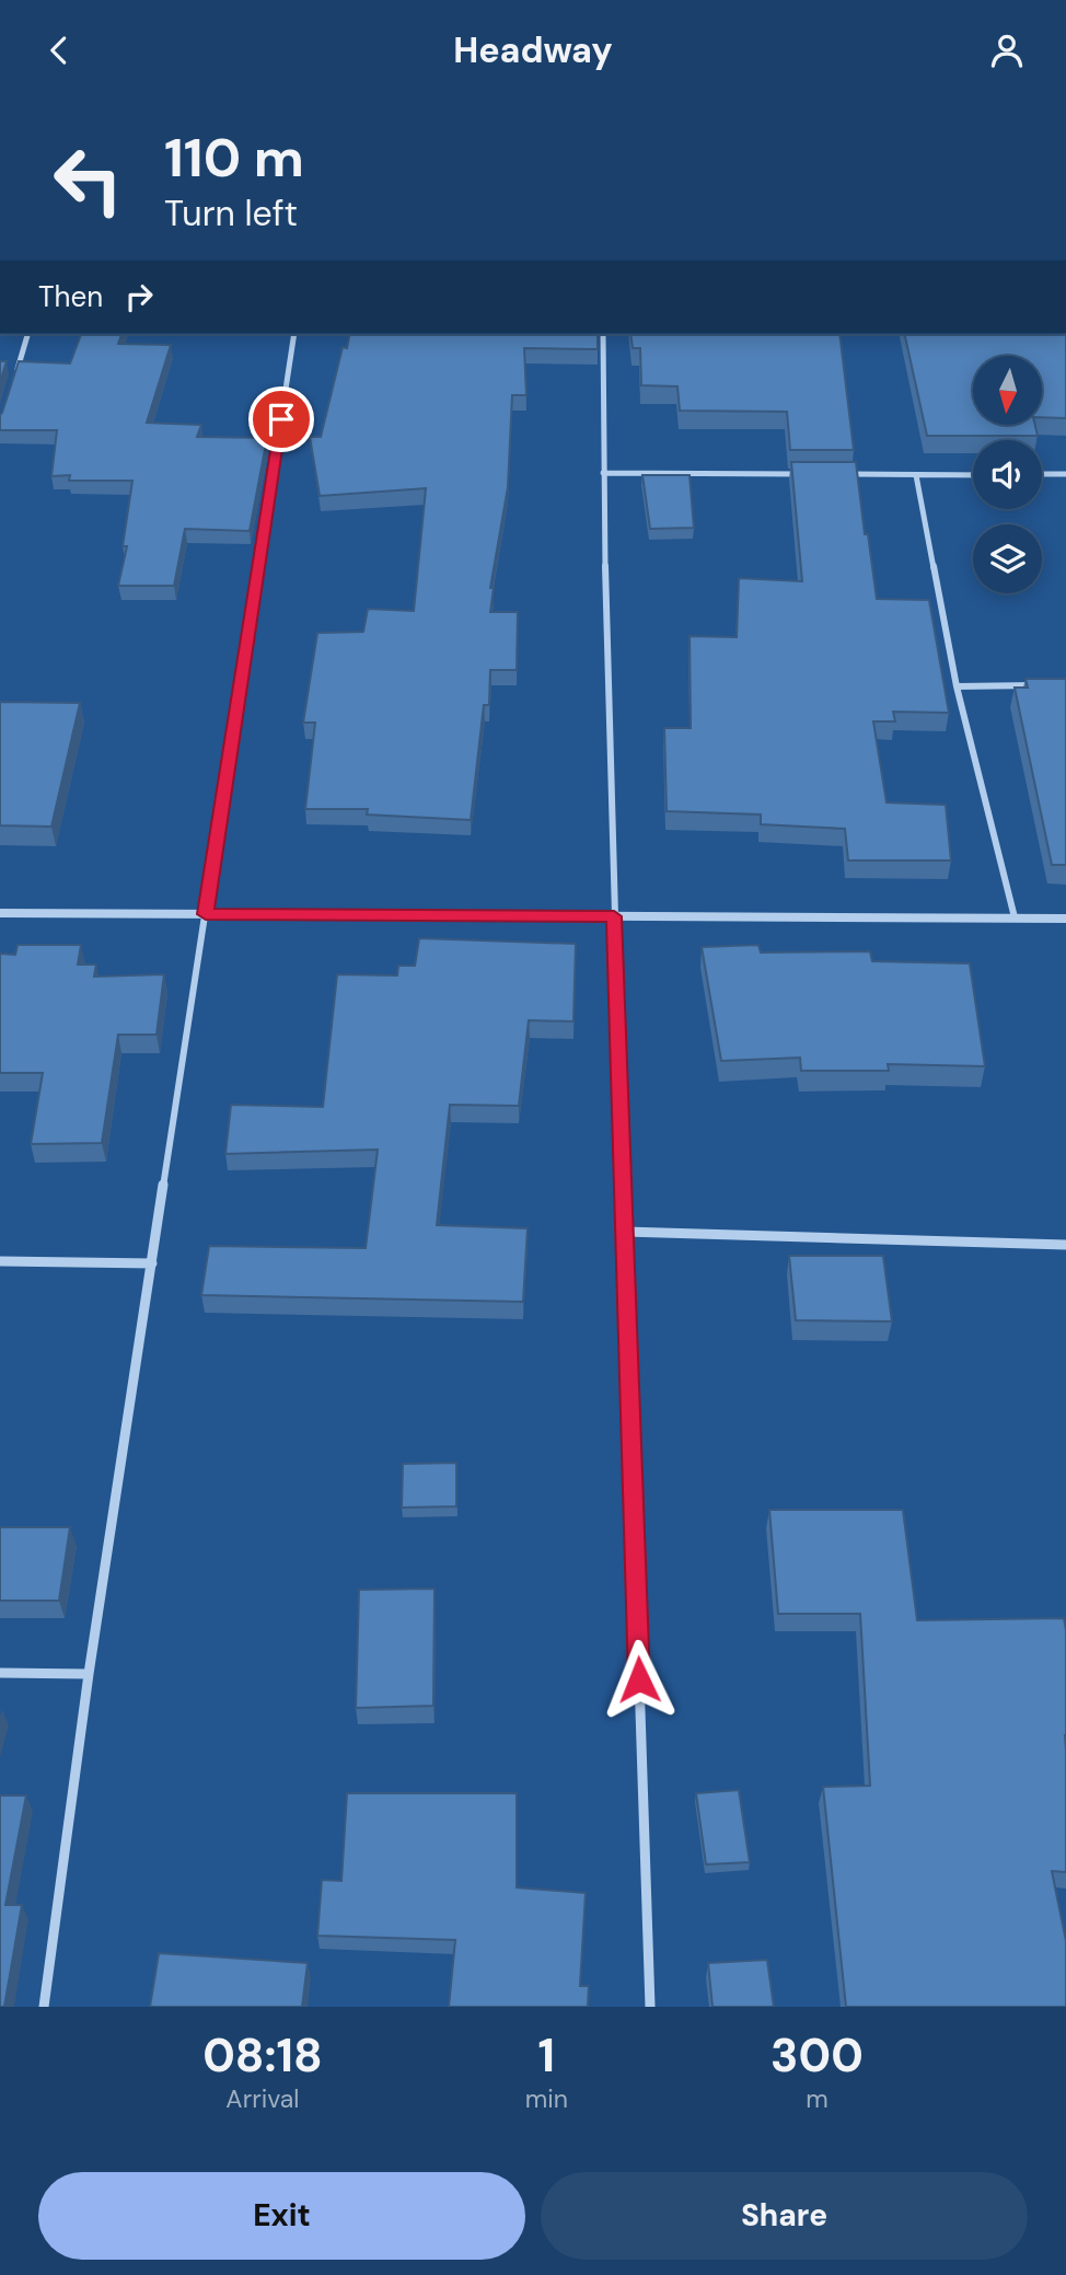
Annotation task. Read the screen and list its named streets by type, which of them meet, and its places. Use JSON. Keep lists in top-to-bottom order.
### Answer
{
  "north": "bottom",
  "page": {
    "header": "Headway",
    "turn": ["110 m", "Turn left"],
    "then": "Then",
    "eta": [
      "08:18",
      "Arrival",
      "1",
      "min",
      "300",
      "m"
    ],
    "buttons": ["Exit", "Share"]
  }
}
